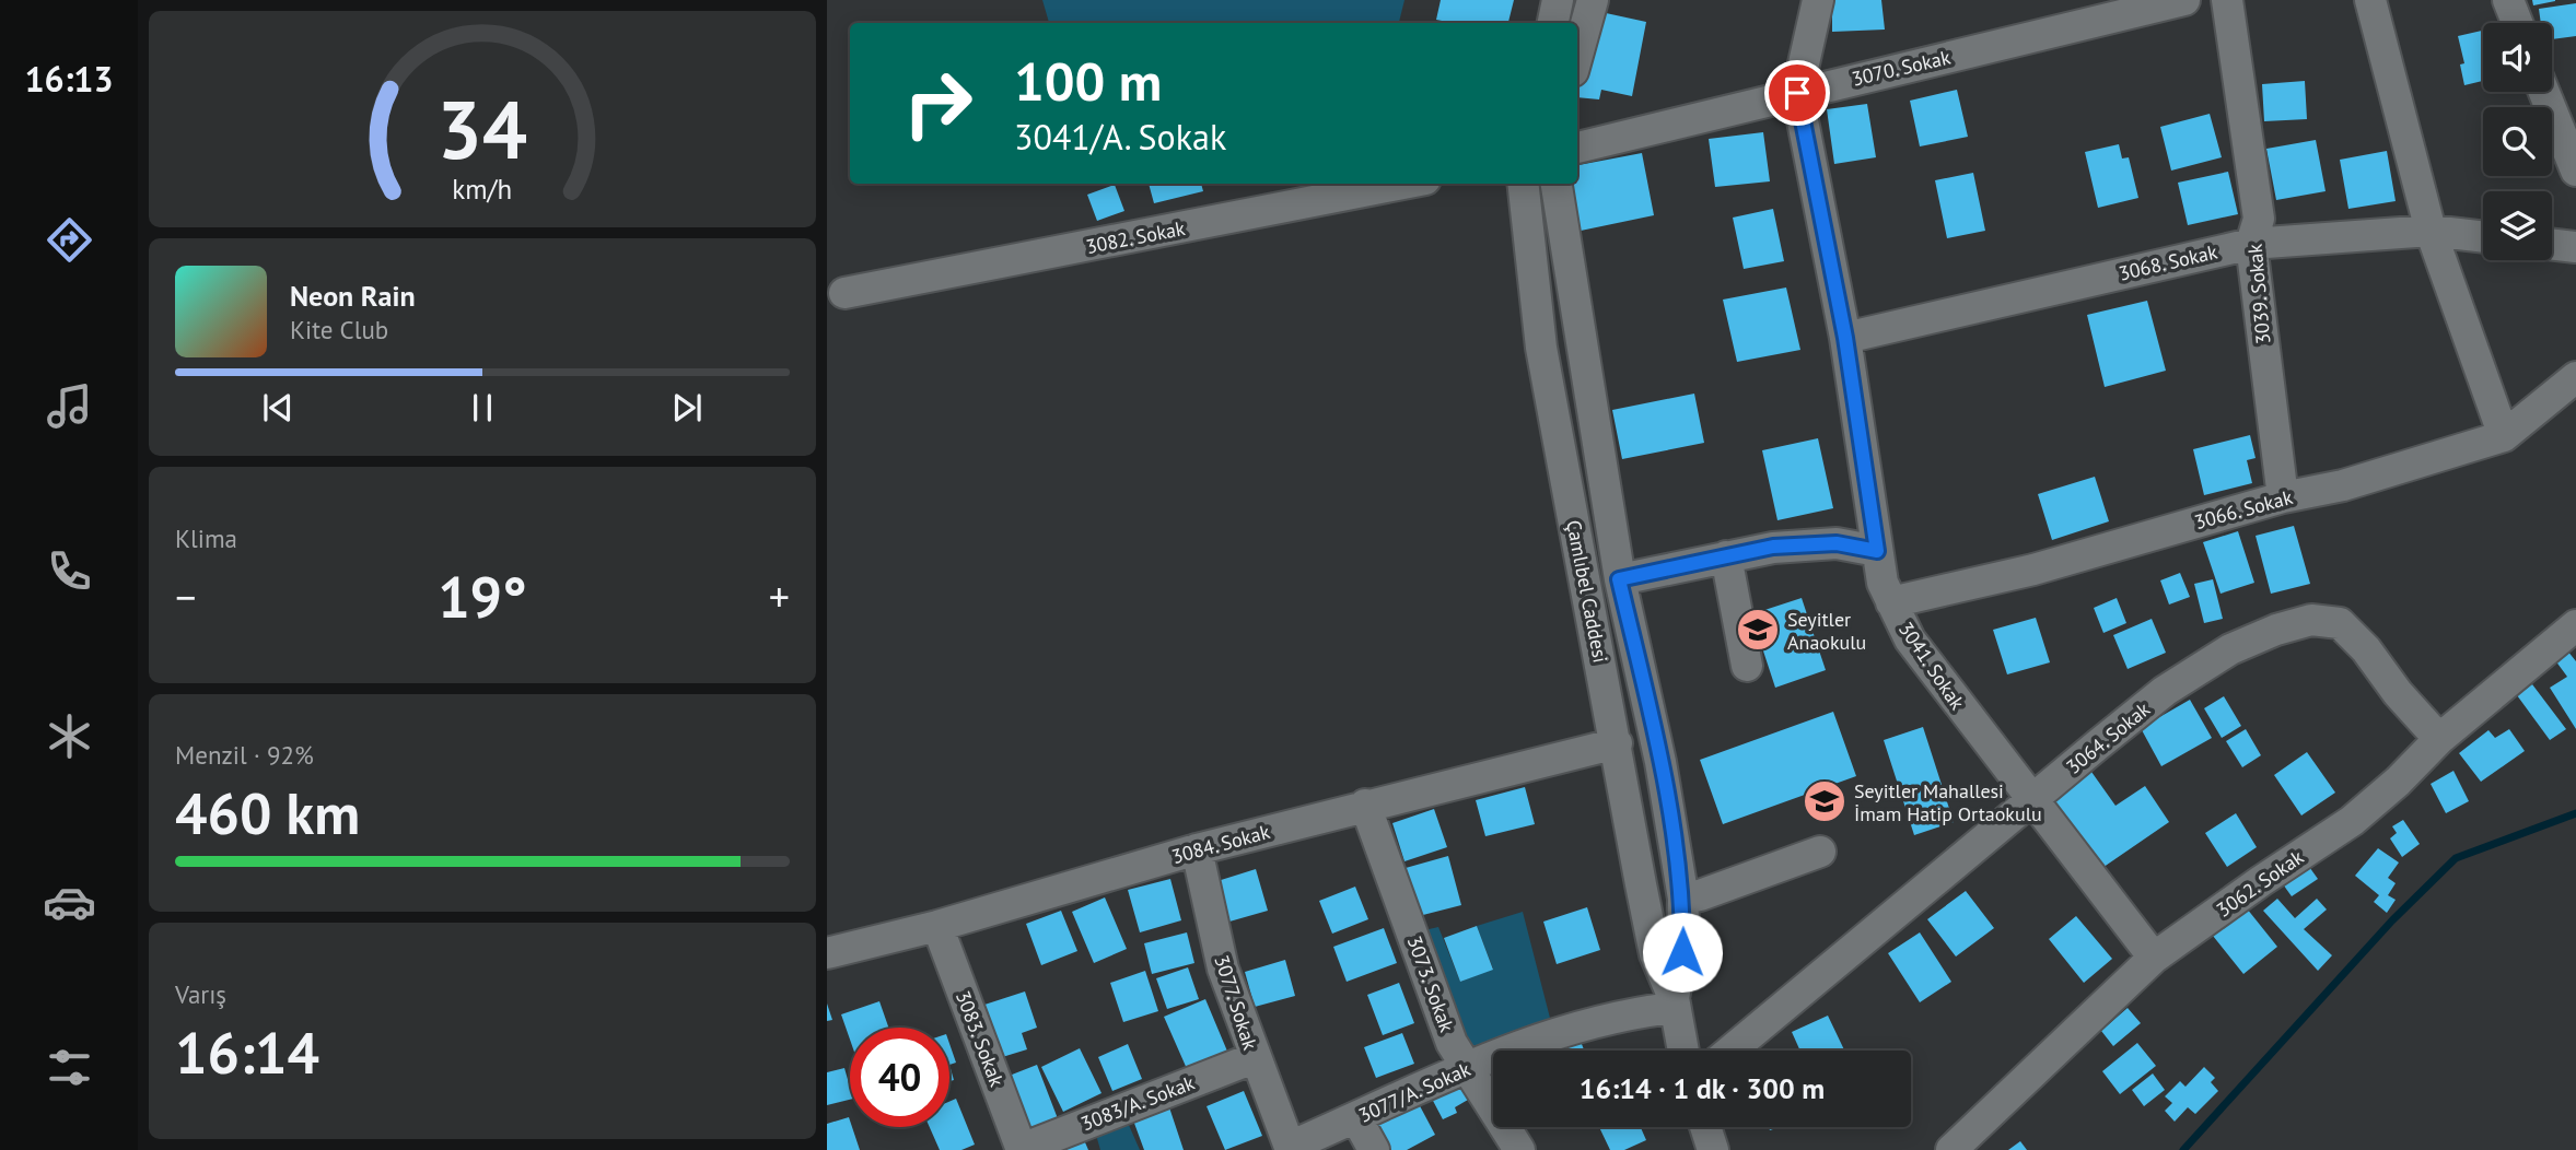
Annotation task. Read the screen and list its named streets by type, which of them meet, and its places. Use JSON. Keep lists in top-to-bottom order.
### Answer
{
  "streets": {
    "street": [
      "3070. Sokak",
      "3082. Sokak",
      "3068. Sokak",
      "3039. Sokak",
      "3066. Sokak",
      "Çamlıbel Caddesi",
      "3041. Sokak",
      "3064. Sokak",
      "3084. Sokak",
      "3062. Sokak",
      "3073. Sokak",
      "3077. Sokak",
      "3083. Sokak",
      "3077/A. Sokak",
      "3083/A. Sokak"
    ]
  },
  "crossings": [
    ["3070. Sokak", "3041. Sokak"],
    ["3068. Sokak", "3039. Sokak"],
    ["3068. Sokak", "3041. Sokak"],
    ["3039. Sokak", "3066. Sokak"],
    ["3066. Sokak", "3041. Sokak"],
    ["Çamlıbel Caddesi", "3084. Sokak"],
    ["Çamlıbel Caddesi", "3077/A. Sokak"],
    ["3041. Sokak", "3064. Sokak"],
    ["3041. Sokak", "3062. Sokak"],
    ["3064. Sokak", "3062. Sokak"],
    ["3084. Sokak", "3073. Sokak"],
    ["3084. Sokak", "3077. Sokak"],
    ["3084. Sokak", "3083. Sokak"],
    ["3073. Sokak", "3077/A. Sokak"],
    ["3077. Sokak", "3077/A. Sokak"],
    ["3077. Sokak", "3083/A. Sokak"],
    ["3083. Sokak", "3083/A. Sokak"]
  ],
  "places": {
    "school or university": ["Seyitler Anaokulu", "Seyitler Mahallesi İmam Hatip Ortaokulu"]
  },
  "page": {
    "tabs": "16:13",
    "turn": ["100 m", "3041/A. Sokak"],
    "song": ["Neon Rain", "Kite Club"],
    "tile": [
      "Klima",
      ["Menzil · 92%", "460 km"],
      ["Varış", "16:14"]
    ],
    "heat": ["−", "19°", "+"],
    "limit": "40",
    "trip": "16:14 · 1 dk · 300 m",
    "gauge": ["34", "km/h"]
  }
}
